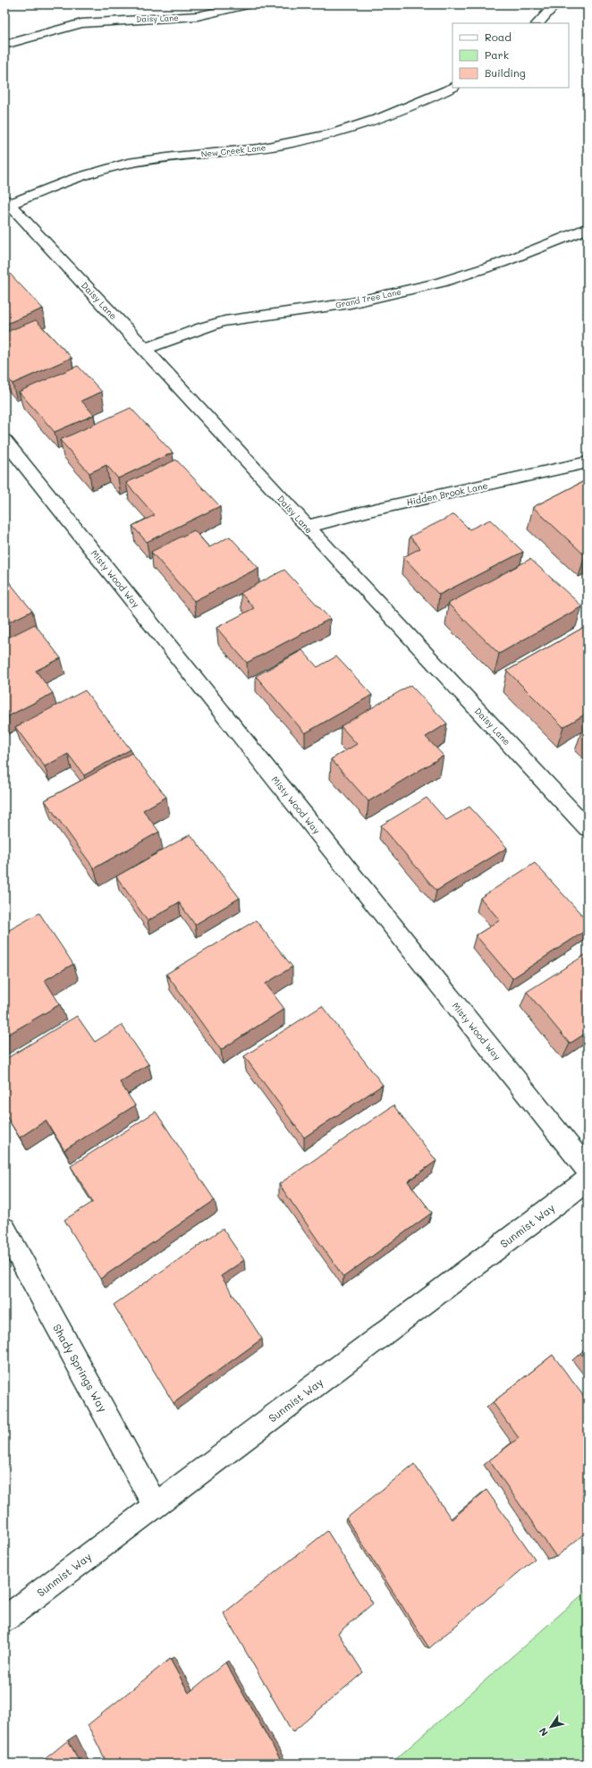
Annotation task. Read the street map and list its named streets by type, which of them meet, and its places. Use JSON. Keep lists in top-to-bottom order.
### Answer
{
  "streets": {
    "street": [
      "Daisy Lane",
      "New Creek Lane",
      "Grand Tree Lane",
      "Hidden Brook Lane",
      "Misty Wood Way",
      "Sunmist Way",
      "Shady Springs Way"
    ]
  },
  "crossings": [
    ["Daisy Lane", "New Creek Lane"],
    ["Daisy Lane", "Grand Tree Lane"],
    ["Daisy Lane", "Hidden Brook Lane"],
    ["Sunmist Way", "Shady Springs Way"]
  ],
  "legend": ["Road", "Park", "Building"],
  "north": "bottom left"
}
